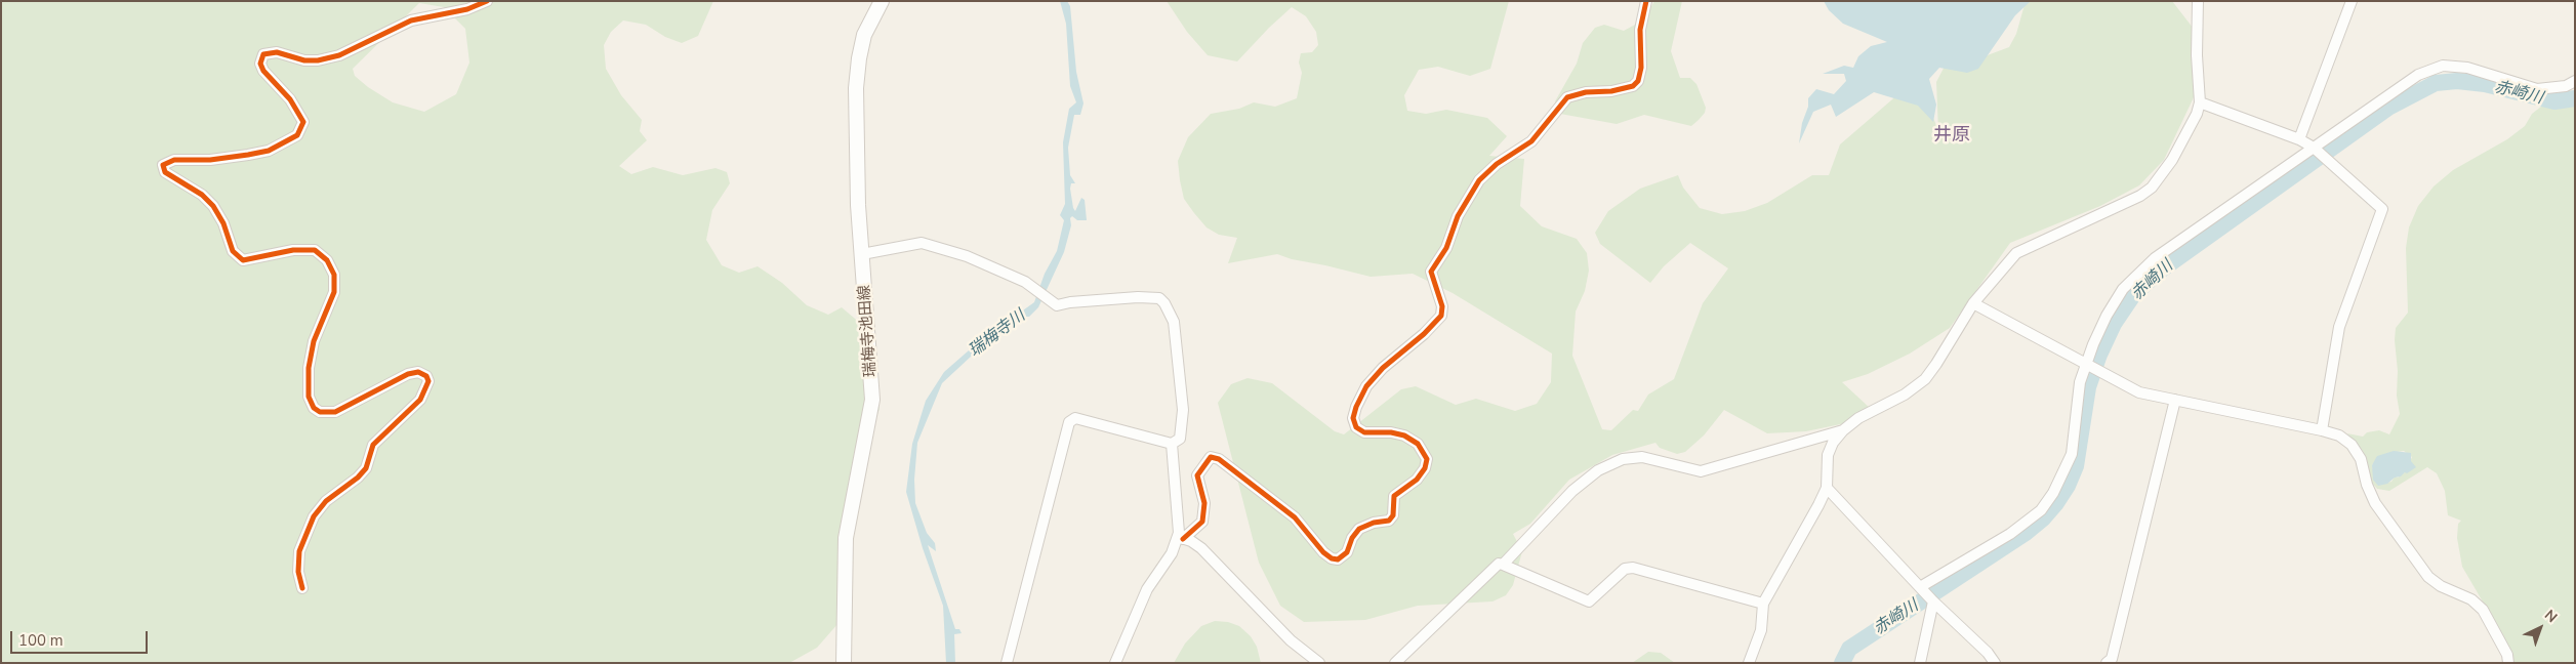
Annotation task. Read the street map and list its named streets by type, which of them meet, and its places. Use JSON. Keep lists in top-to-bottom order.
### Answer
{
  "streets": {
    "main road": ["瑞梅寺池田線"]
  },
  "districts": ["井原"],
  "water": ["赤崎川", "瑞梅寺川"],
  "scale_bar": "100 m",
  "north": "top right"
}
